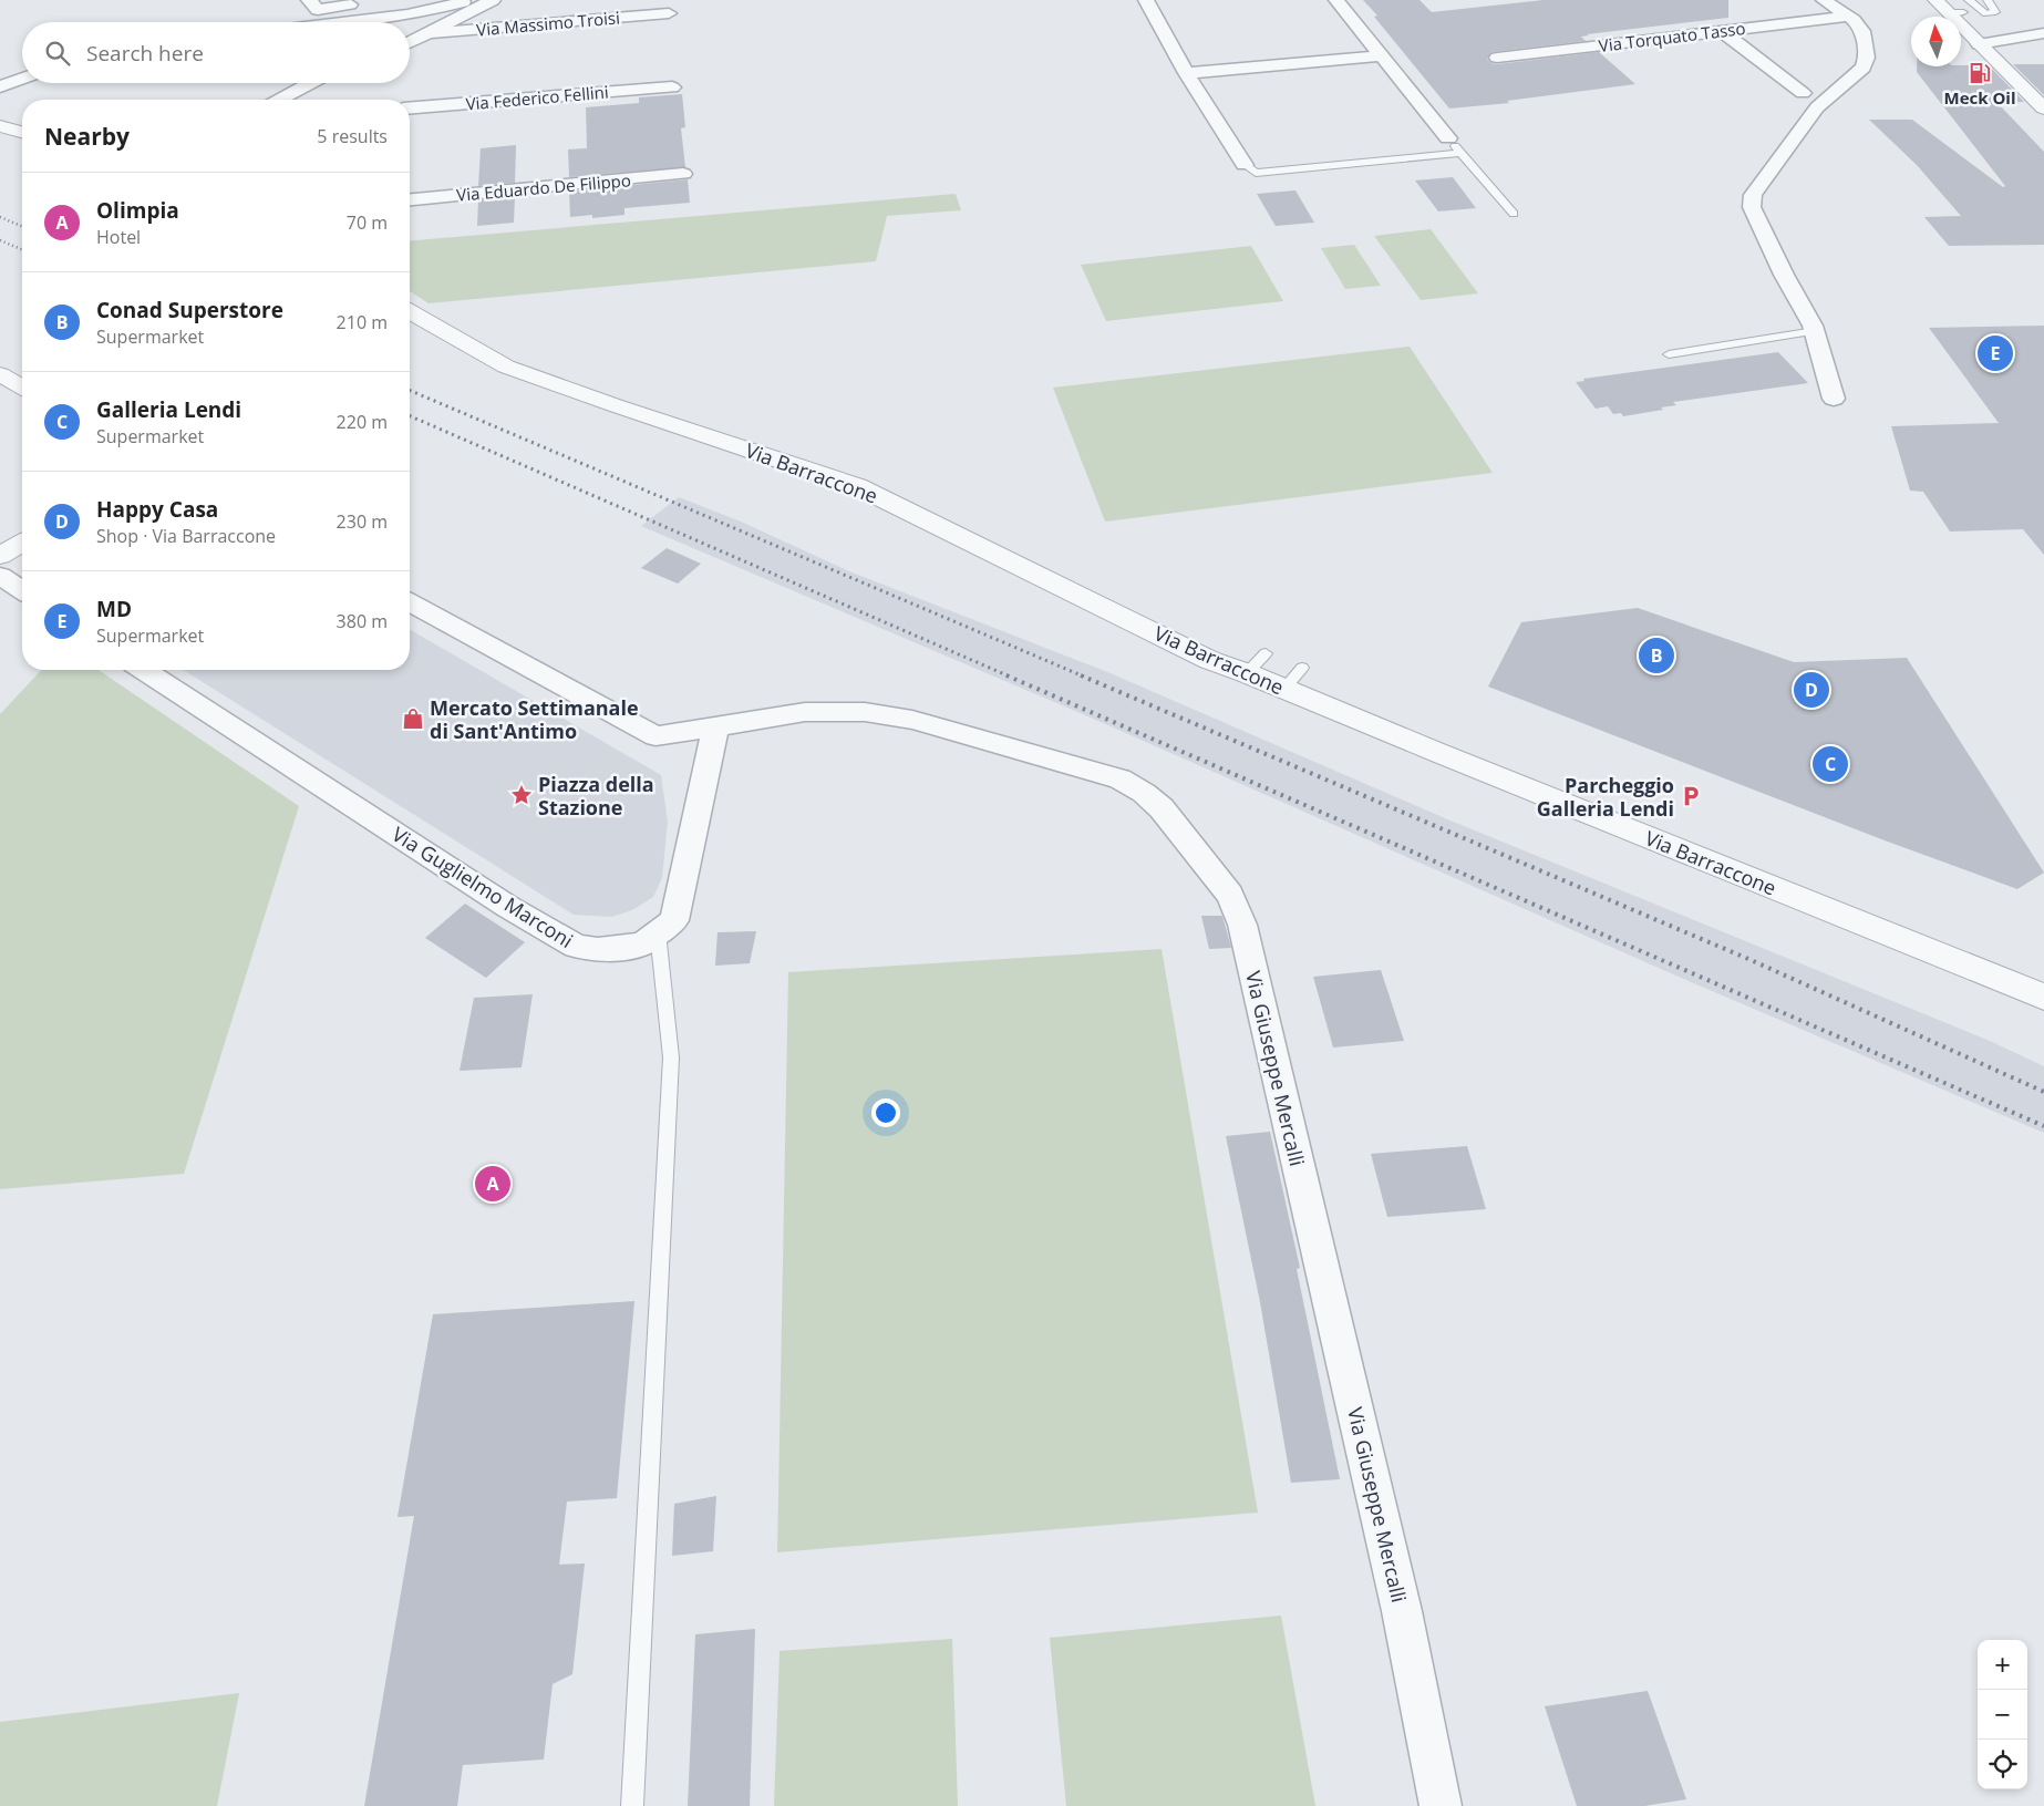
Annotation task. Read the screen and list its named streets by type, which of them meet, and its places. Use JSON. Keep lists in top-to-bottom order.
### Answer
{
  "streets": {
    "street": [
      "Via Massimo Troisi",
      "Via Torquato Tasso",
      "Via Federico Fellini",
      "Via Eduardo De Filippo",
      "Via Barraccone",
      "Via Guglielmo Marconi",
      "Via Giuseppe Mercalli"
    ]
  },
  "crossings": [
    ["Via Guglielmo Marconi", "Via Giuseppe Mercalli"]
  ],
  "places": {
    "fuel station": ["Meck Oil"],
    "shop": ["Mercato Settimanale di Sant'Antimo"],
    "place": ["Piazza della Stazione"],
    "parking": ["Parcheggio Galleria Lendi"]
  },
  "north": "top",
  "page": {
    "search": "Search here",
    "heading": ["Nearby", "5 results"],
    "list": [
      {
        "mark": "A",
        "name": "Olimpia",
        "note": "Hotel",
        "value": "70 m"
      },
      {
        "mark": "B",
        "name": "Conad Superstore",
        "note": "Supermarket",
        "value": "210 m"
      },
      {
        "mark": "C",
        "name": "Galleria Lendi",
        "note": "Supermarket",
        "value": "220 m"
      },
      {
        "mark": "D",
        "name": "Happy Casa",
        "note": "Shop · Via Barraccone",
        "value": "230 m"
      },
      {
        "mark": "E",
        "name": "MD",
        "note": "Supermarket",
        "value": "380 m"
      }
    ],
    "pins": [
      "E",
      "B",
      "D",
      "C",
      "A"
    ],
    "map_buttons": ["+", "−"]
  }
}
